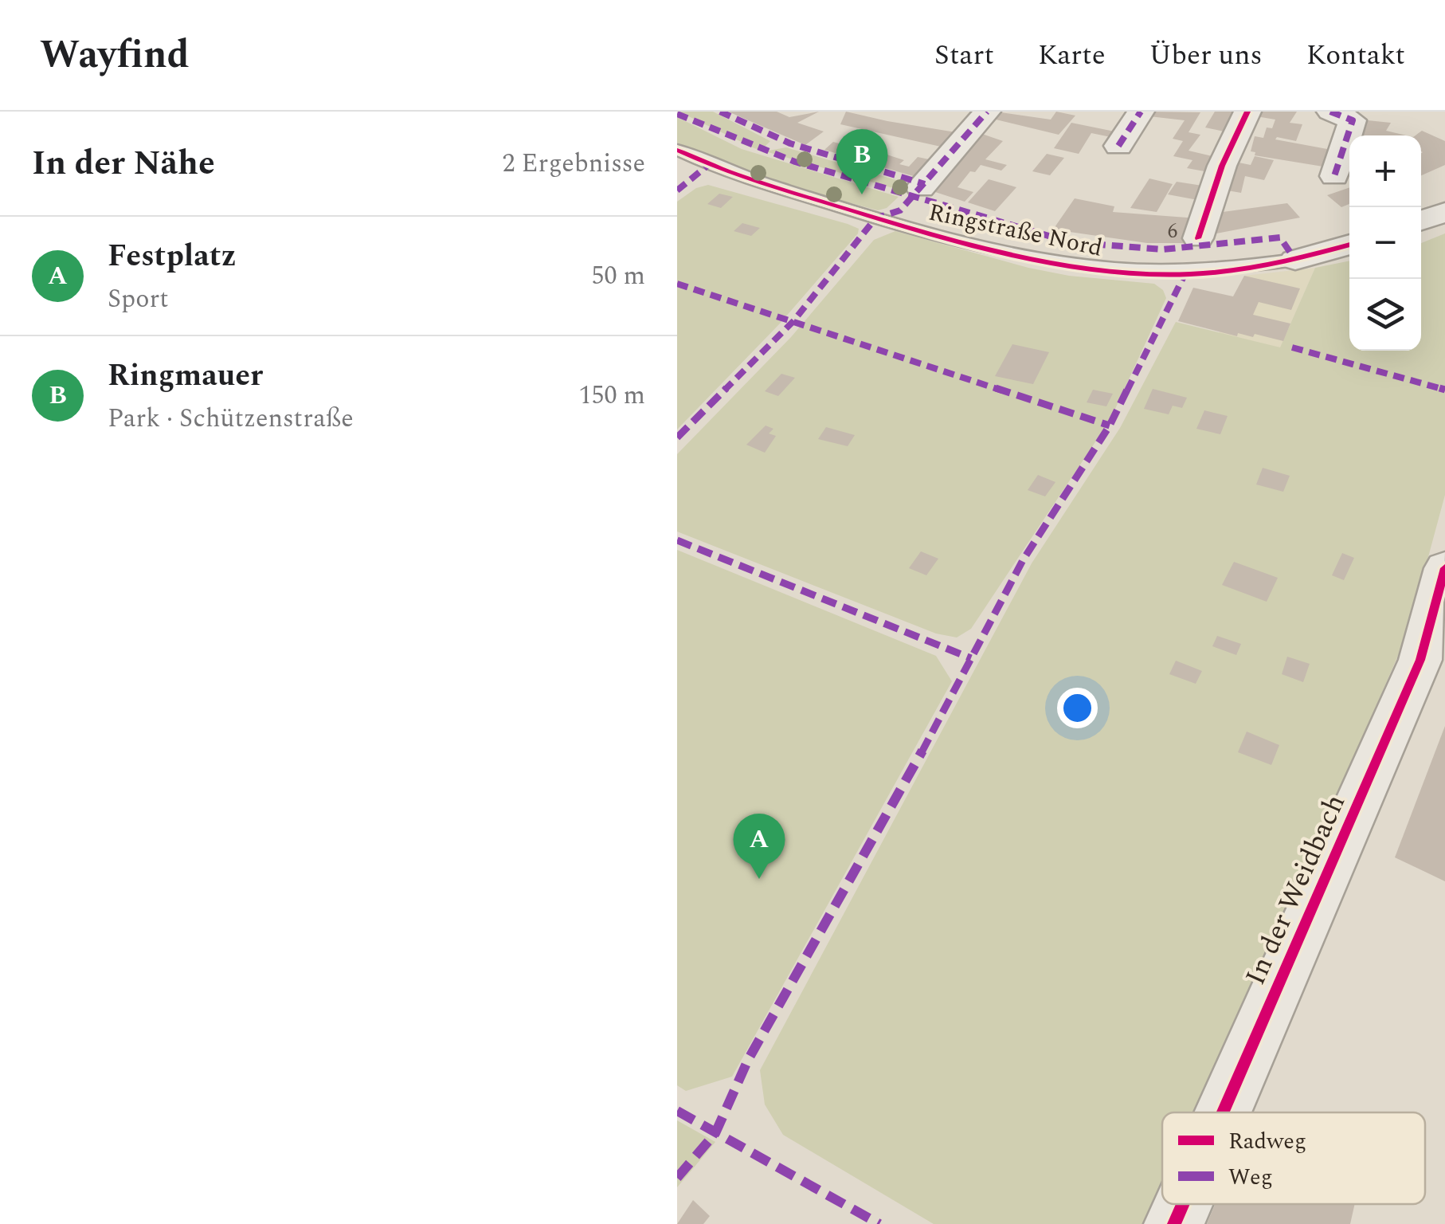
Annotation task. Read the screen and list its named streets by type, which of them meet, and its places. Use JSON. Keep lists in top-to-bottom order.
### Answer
{
  "streets": {
    "street": ["Ringstraße Nord", "In der Weidbach"]
  },
  "house_numbers": ["6"],
  "legend": ["Radweg", "Weg"],
  "page": {
    "header": "Wayfind",
    "nav": [
      "Start",
      "Karte",
      "Über uns",
      "Kontakt"
    ],
    "heading": ["In der Nähe", "2 Ergebnisse"],
    "pins": ["B", "A"],
    "map_buttons": ["+", "−"],
    "list": [
      {
        "mark": "A",
        "name": "Festplatz",
        "note": "Sport",
        "value": "50 m"
      },
      {
        "mark": "B",
        "name": "Ringmauer",
        "note": "Park · Schützenstraße",
        "value": "150 m"
      }
    ]
  }
}
